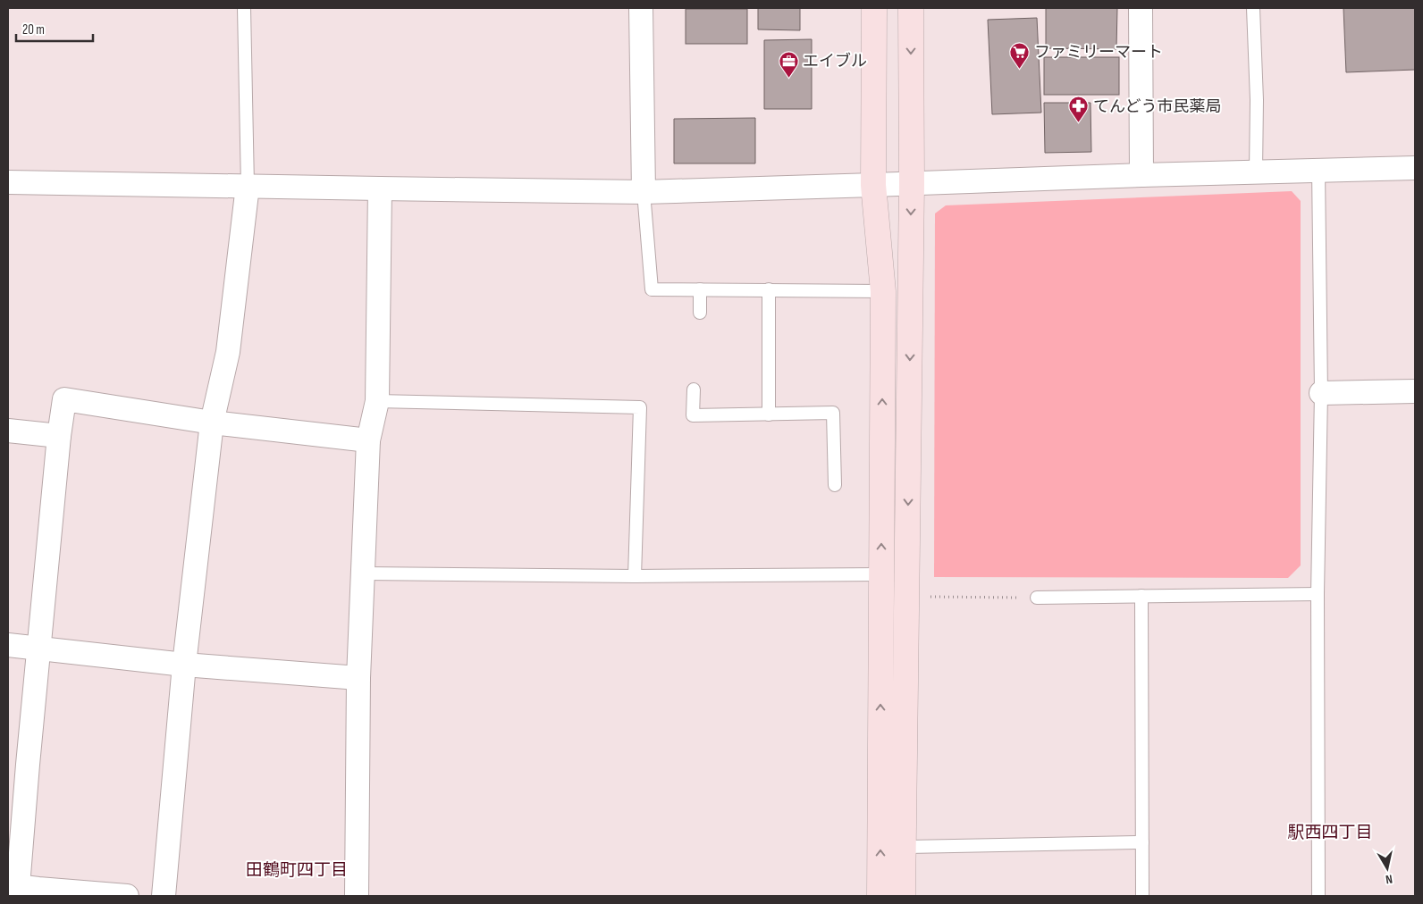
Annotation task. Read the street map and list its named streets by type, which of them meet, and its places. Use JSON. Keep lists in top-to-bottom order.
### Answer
{
  "districts": ["駅西四丁目", "田鶴町四丁目"],
  "places": {
    "supermarket": ["ファミリーマート"],
    "office": ["エイブル"],
    "pharmacy": ["てんどう市民薬局"]
  },
  "scale_bar": "20 m",
  "north": "bottom"
}
